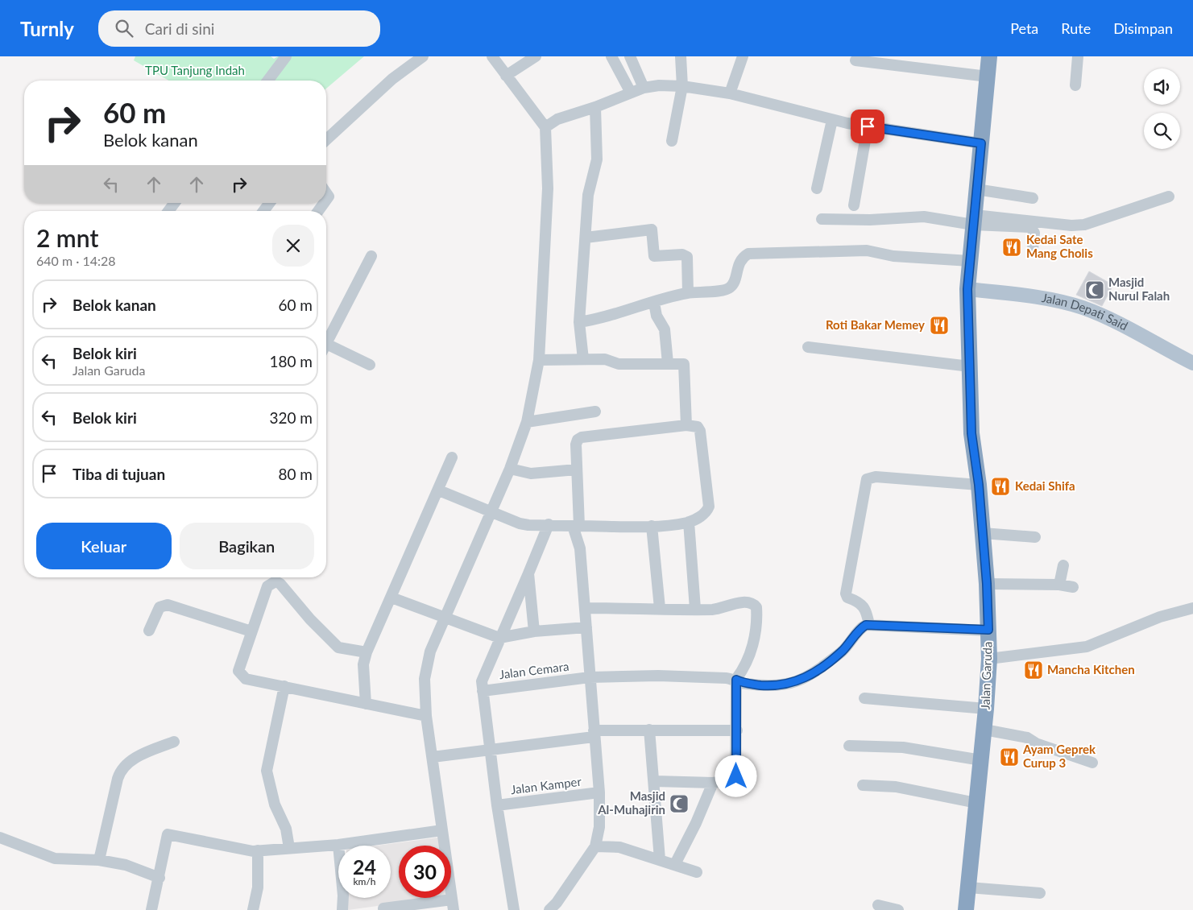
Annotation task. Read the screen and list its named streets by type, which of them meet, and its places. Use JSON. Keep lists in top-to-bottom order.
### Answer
{
  "streets": {
    "highway": ["Jalan Garuda"],
    "main road": ["Jalan Depati Said"],
    "street": ["Jalan Cemara", "Jalan Kamper"]
  },
  "crossings": [
    ["Jalan Depati Said", "Jalan Garuda"]
  ],
  "parks": ["TPU Tanjung Indah"],
  "places": {
    "restaurant": [
      "Kedai Sate Mang Cholis",
      "Roti Bakar Memey",
      "Kedai Shifa",
      "Mancha Kitchen",
      "Ayam Geprek Curup 3"
    ],
    "mosque": ["Masjid Nurul Falah", "Masjid Al-Muhajirin"]
  },
  "page": {
    "header": "Turnly",
    "search": "Cari di sini",
    "nav": ["Peta", "Rute", "Disimpan"],
    "turn": ["60 m", "Belok kanan"],
    "heading": ["2 mnt", "640 m · 14:28"],
    "list": [
      {
        "name": "Belok kanan",
        "value": "60 m"
      },
      {
        "name": "Belok kiri",
        "note": "Jalan Garuda",
        "value": "180 m"
      },
      {
        "name": "Belok kiri",
        "value": "320 m"
      },
      {
        "name": "Tiba di tujuan",
        "value": "80 m"
      }
    ],
    "buttons": ["Keluar", "Bagikan"],
    "speed": "24 km/h",
    "limit": "30"
  }
}
